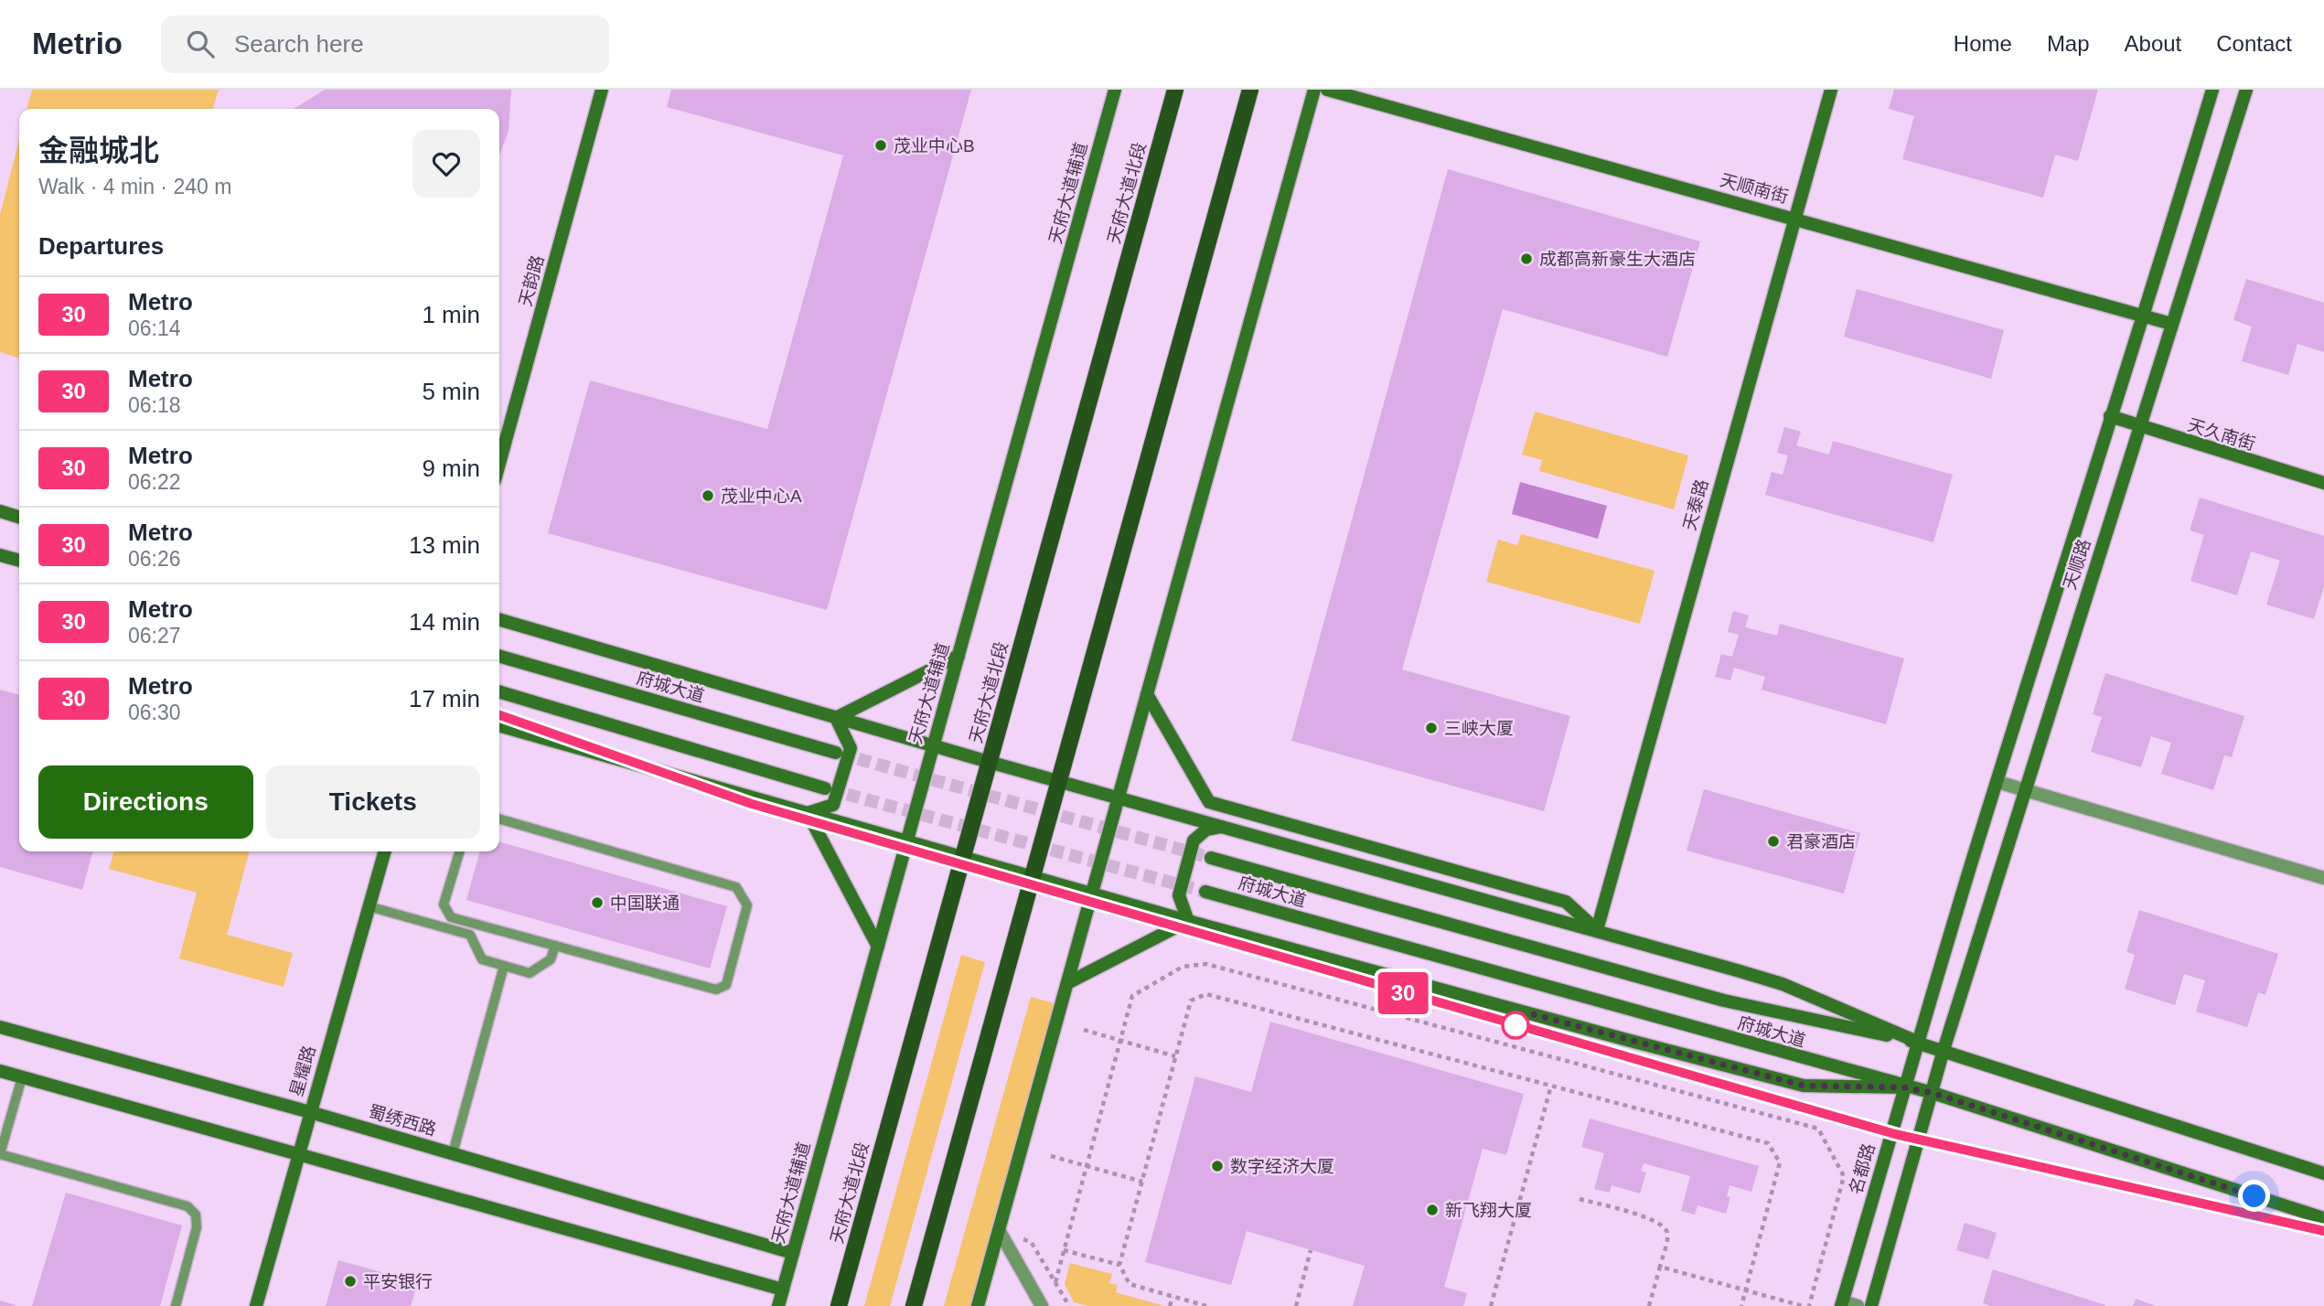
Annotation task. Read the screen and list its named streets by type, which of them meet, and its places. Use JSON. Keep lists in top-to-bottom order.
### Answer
{
  "streets": {
    "main road": ["天府大道北段"],
    "street": [
      "天顺南街",
      "天府大道辅道",
      "天韵路",
      "天久南街",
      "天泰路",
      "天顺路",
      "府城大道",
      "星耀路",
      "蜀绣西路",
      "名都路"
    ]
  },
  "crossings": [
    ["天顺南街", "天泰路"],
    ["天顺南街", "天顺路"],
    ["天府大道辅道", "蜀绣西路"],
    ["天久南街", "天顺路"],
    ["天顺路", "府城大道"],
    ["天顺路", "名都路"],
    ["府城大道", "名都路"],
    ["星耀路", "蜀绣西路"]
  ],
  "places": [
    "茂业中心B",
    "成都高新豪生大酒店",
    "茂业中心A",
    "三峡大厦",
    "君豪酒店",
    "中国联通",
    "数字经济大厦",
    "新飞翔大厦",
    "平安银行"
  ],
  "lines": ["metro line 30"],
  "page": {
    "header": "Metrio",
    "search": "Search here",
    "nav": [
      "Home",
      "Map",
      "About",
      "Contact"
    ],
    "on_map": "30",
    "heading": [
      ["金融城北", "Walk · 4 min · 240 m"],
      "Departures"
    ],
    "list": [
      {
        "mark": "30",
        "name": "Metro",
        "note": "06:14",
        "value": "1 min"
      },
      {
        "mark": "30",
        "name": "Metro",
        "note": "06:18",
        "value": "5 min"
      },
      {
        "mark": "30",
        "name": "Metro",
        "note": "06:22",
        "value": "9 min"
      },
      {
        "mark": "30",
        "name": "Metro",
        "note": "06:26",
        "value": "13 min"
      },
      {
        "mark": "30",
        "name": "Metro",
        "note": "06:27",
        "value": "14 min"
      },
      {
        "mark": "30",
        "name": "Metro",
        "note": "06:30",
        "value": "17 min"
      }
    ],
    "buttons": ["Directions", "Tickets"]
  }
}
